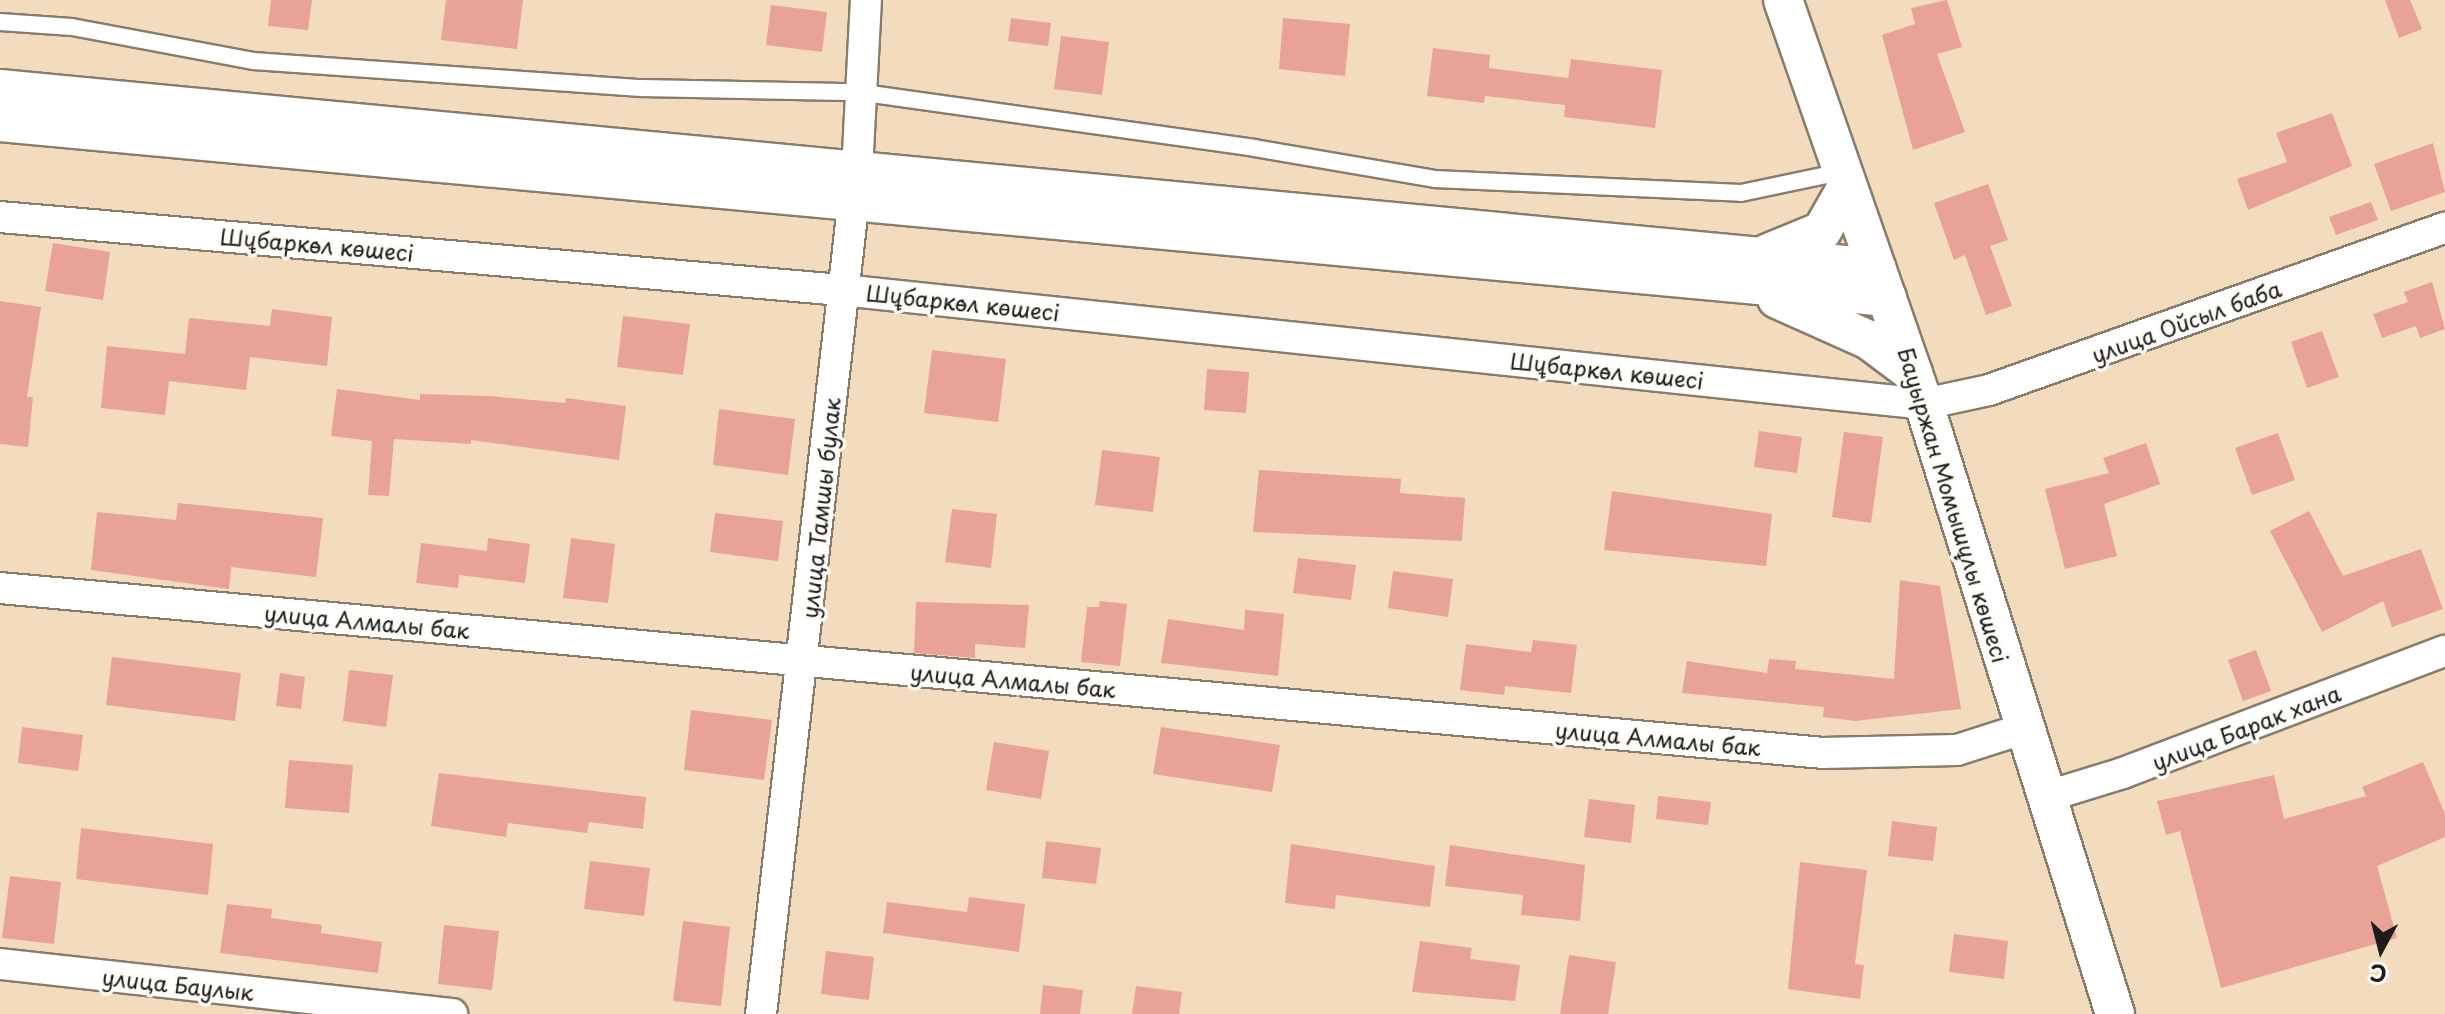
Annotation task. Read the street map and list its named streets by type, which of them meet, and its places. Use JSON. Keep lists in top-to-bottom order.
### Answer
{
  "streets": {
    "street": [
      "Шұбаркөл көшесі",
      "улица Ойсыл баба",
      "Бауыржан Момышұлы көшесі",
      "улица Тамшы булак",
      "улица Алмалы бак",
      "улица Барак хана",
      "улица Баулык"
    ]
  },
  "crossings": [
    ["Шұбаркөл көшесі", "улица Ойсыл баба"],
    ["Шұбаркөл көшесі", "Бауыржан Момышұлы көшесі"],
    ["Шұбаркөл көшесі", "улица Тамшы булак"],
    ["улица Ойсыл баба", "Бауыржан Момышұлы көшесі"],
    ["Бауыржан Момышұлы көшесі", "улица Алмалы бак"],
    ["Бауыржан Момышұлы көшесі", "улица Барак хана"],
    ["улица Тамшы булак", "улица Алмалы бак"]
  ],
  "north": "bottom"
}
